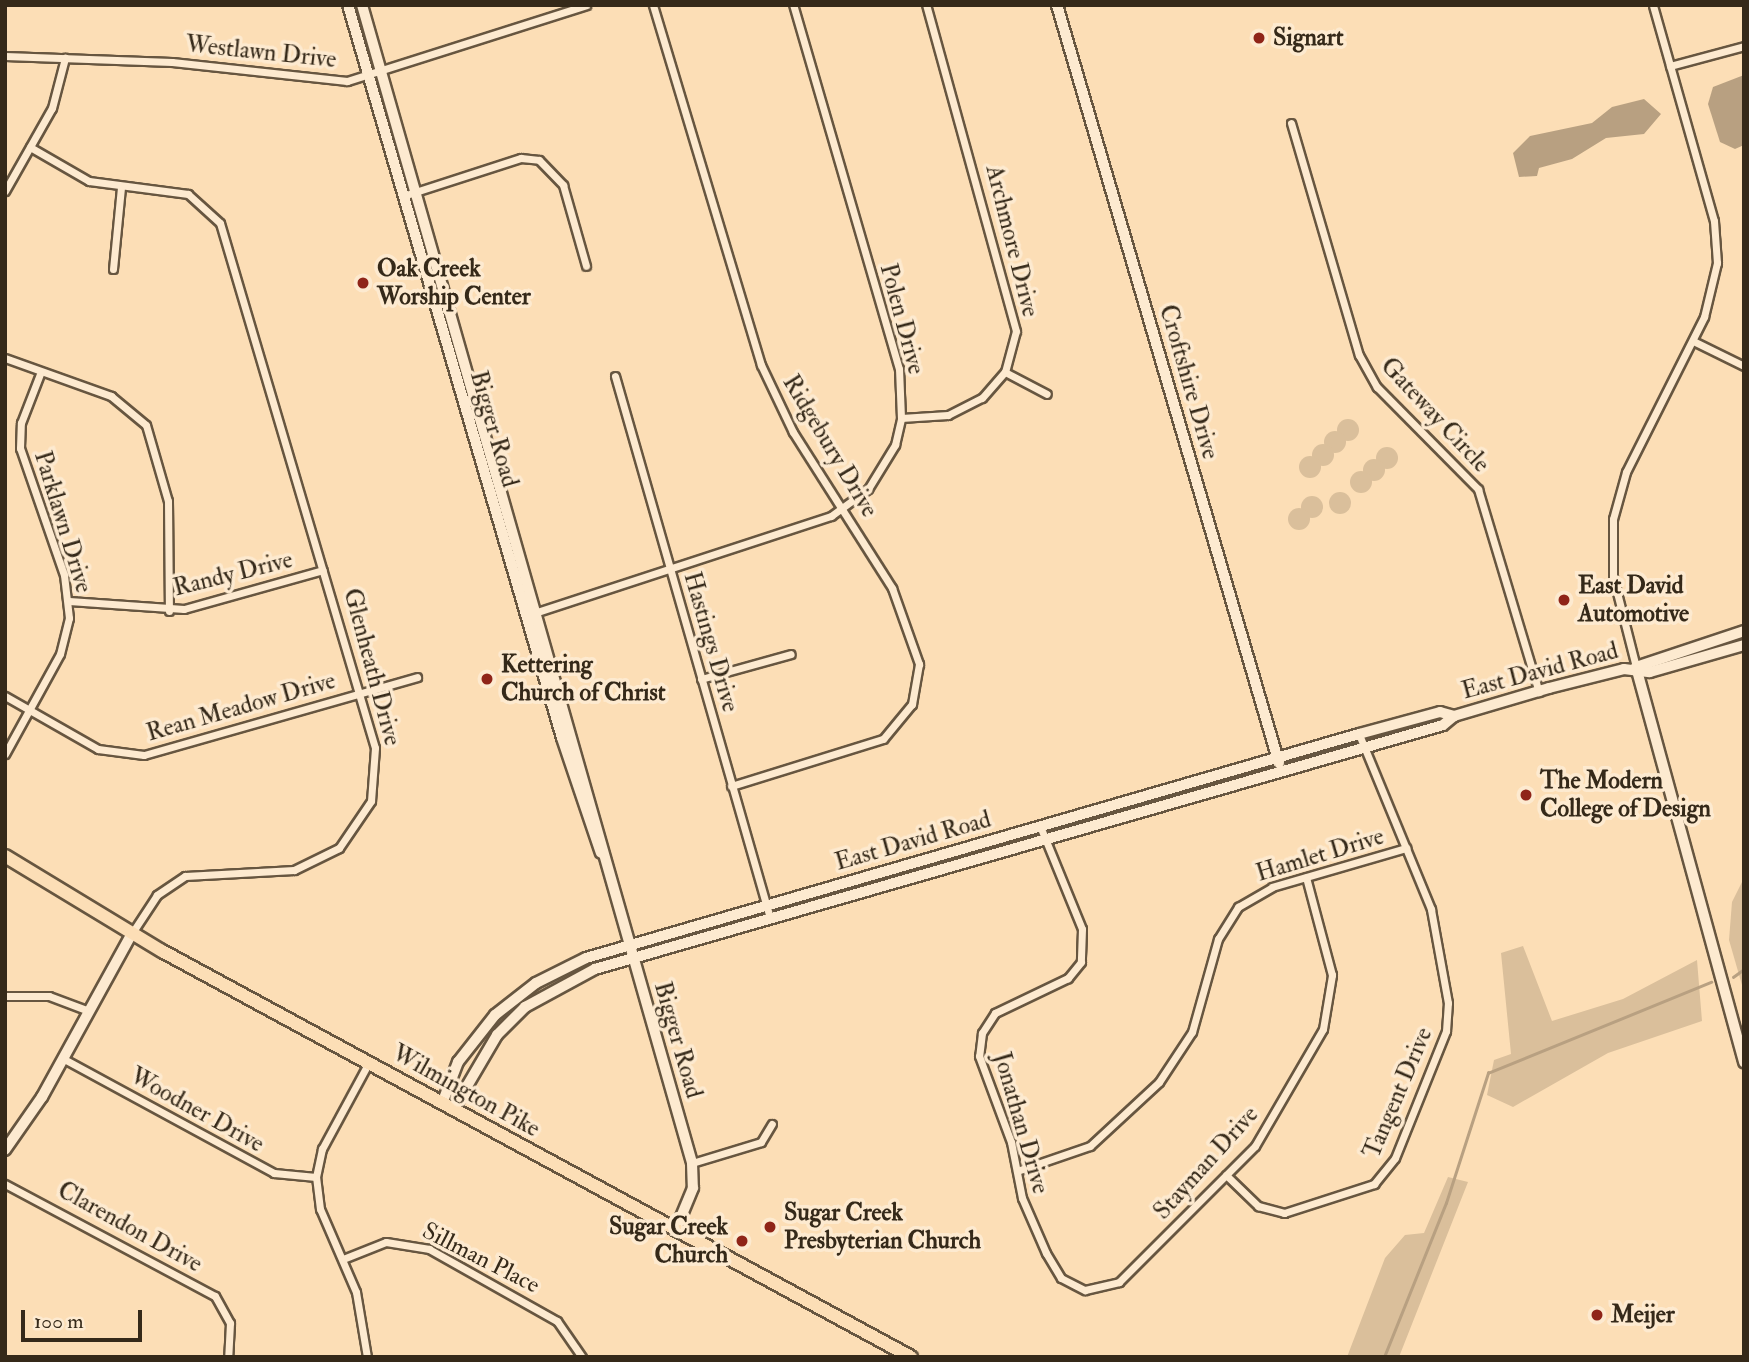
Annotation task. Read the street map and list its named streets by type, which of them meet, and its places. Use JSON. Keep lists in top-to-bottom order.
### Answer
{
  "streets": {
    "main road": ["Wilmington Pike"],
    "street": [
      "Westlawn Drive",
      "Archmore Drive",
      "Polen Drive",
      "Croftshire Drive",
      "Gateway Circle",
      "Bigger Road",
      "Ridgebury Drive",
      "Parklawn Drive",
      "Randy Drive",
      "Hastings Drive",
      "Glenheath Drive",
      "East David Road",
      "Rean Meadow Drive",
      "Hamlet Drive",
      "Tangent Drive",
      "Woodner Drive",
      "Jonathan Drive",
      "Stayman Drive",
      "Clarendon Drive",
      "Sillman Place"
    ]
  },
  "crossings": [
    ["Westlawn Drive", "Bigger Road"],
    ["Polen Drive", "Bigger Road"],
    ["Polen Drive", "Ridgebury Drive"],
    ["Polen Drive", "Hastings Drive"],
    ["Croftshire Drive", "East David Road"],
    ["Gateway Circle", "East David Road"],
    ["Bigger Road", "East David Road"],
    ["Bigger Road", "Wilmington Pike"],
    ["Ridgebury Drive", "Hastings Drive"],
    ["Parklawn Drive", "Randy Drive"],
    ["Parklawn Drive", "Rean Meadow Drive"],
    ["Randy Drive", "Glenheath Drive"],
    ["Hastings Drive", "East David Road"],
    ["Glenheath Drive", "Rean Meadow Drive"],
    ["Glenheath Drive", "Wilmington Pike"],
    ["Glenheath Drive", "Woodner Drive"],
    ["East David Road", "Wilmington Pike"],
    ["East David Road", "Tangent Drive"],
    ["East David Road", "Jonathan Drive"],
    ["Hamlet Drive", "Tangent Drive"],
    ["Hamlet Drive", "Jonathan Drive"],
    ["Hamlet Drive", "Stayman Drive"],
    ["Tangent Drive", "Stayman Drive"],
    ["Jonathan Drive", "Stayman Drive"]
  ],
  "places": [
    "Signart",
    "Oak Creek Worship Center",
    "East David Automotive",
    "Kettering Church of Christ",
    "The Modern College of Design",
    "Sugar Creek Presbyterian Church",
    "Sugar Creek Church",
    "Meijer"
  ],
  "scale_bar": "100 m"
}
